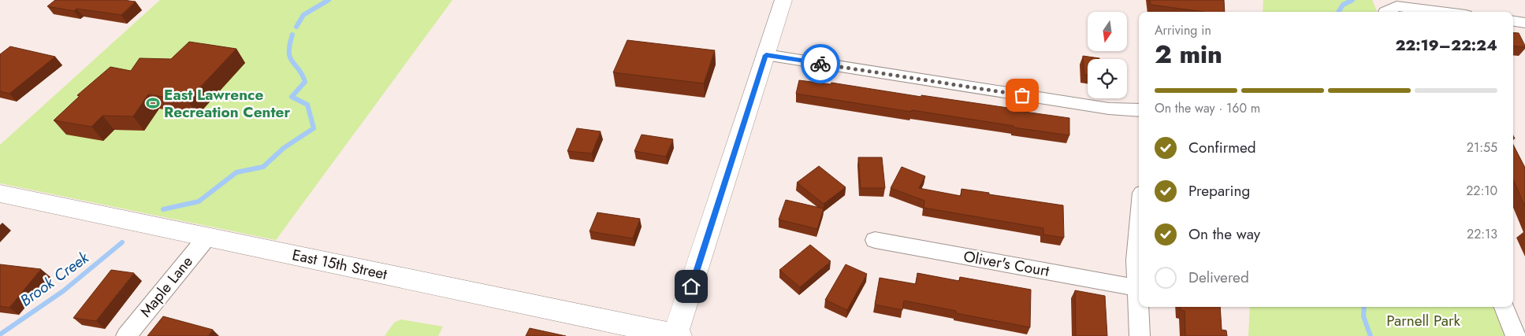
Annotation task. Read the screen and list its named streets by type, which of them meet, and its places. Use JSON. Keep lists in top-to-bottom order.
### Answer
{
  "streets": {
    "main road": ["East 15th Street"],
    "street": ["Oliver's Court", "Maple Lane"]
  },
  "crossings": [
    ["East 15th Street", "Maple Lane"]
  ],
  "water": ["Brook Creek"],
  "parks": ["Parnell Park"],
  "places": {
    "sports": ["East Lawrence Recreation Center"]
  },
  "north": "bottom",
  "page": {
    "heading": ["2 min", "Arriving in", "22:19–22:24"],
    "bar": "On the way · 160 m",
    "list": [
      ["Confirmed", "21:55"],
      ["Preparing", "22:10"],
      ["On the way", "22:13"],
      "Delivered"
    ]
  }
}
